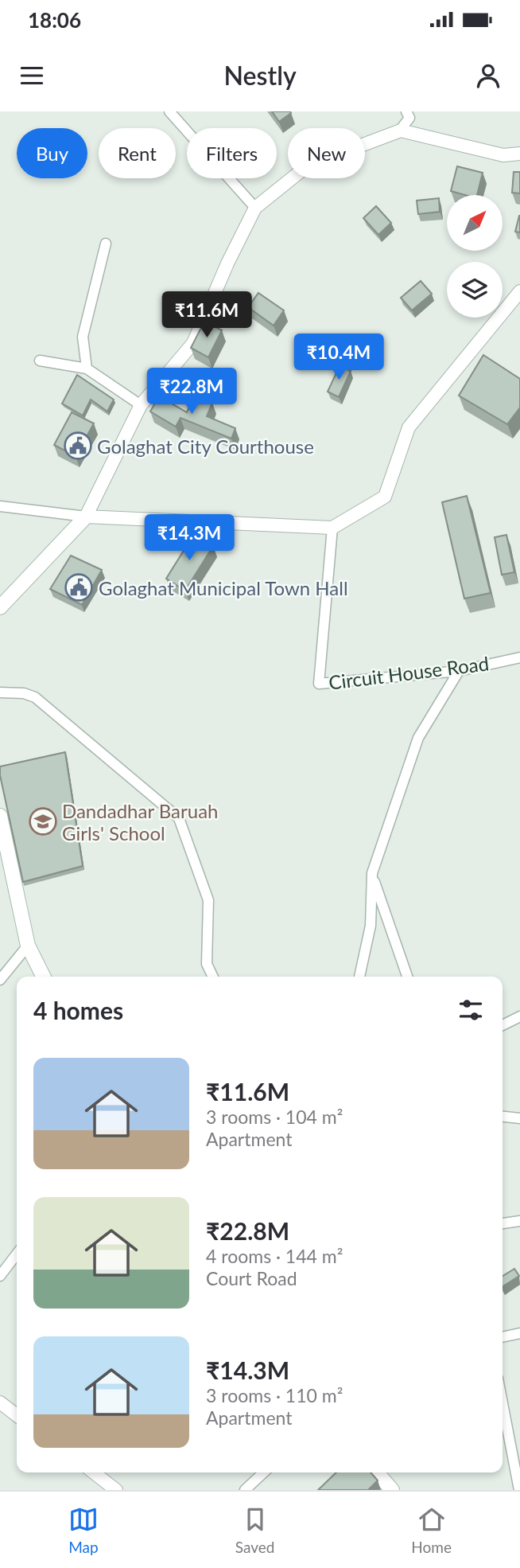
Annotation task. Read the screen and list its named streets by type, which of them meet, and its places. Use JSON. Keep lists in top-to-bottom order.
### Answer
{
  "streets": {
    "street": ["Circuit House Road"]
  },
  "places": {
    "public building": ["Golaghat City Courthouse", "Golaghat Municipal Town Hall"],
    "school or university": ["Dandadhar Baruah Girls' School"]
  },
  "north": "top right",
  "page": {
    "status": "18:06",
    "header": "Nestly",
    "chip": [
      "Buy",
      "Rent",
      "Filters",
      "New"
    ],
    "price": [
      "₹11.6M",
      "₹10.4M",
      "₹22.8M",
      "₹14.3M"
    ],
    "heading": "4 homes",
    "list": [
      {
        "name": "₹11.6M",
        "note": "3 rooms · 104 m² · Apartment"
      },
      {
        "name": "₹22.8M",
        "note": "4 rooms · 144 m² · Court Road"
      },
      {
        "name": "₹14.3M",
        "note": "3 rooms · 110 m² · Apartment"
      }
    ],
    "tabs": ["Map", "Saved", "Home"]
  }
}
